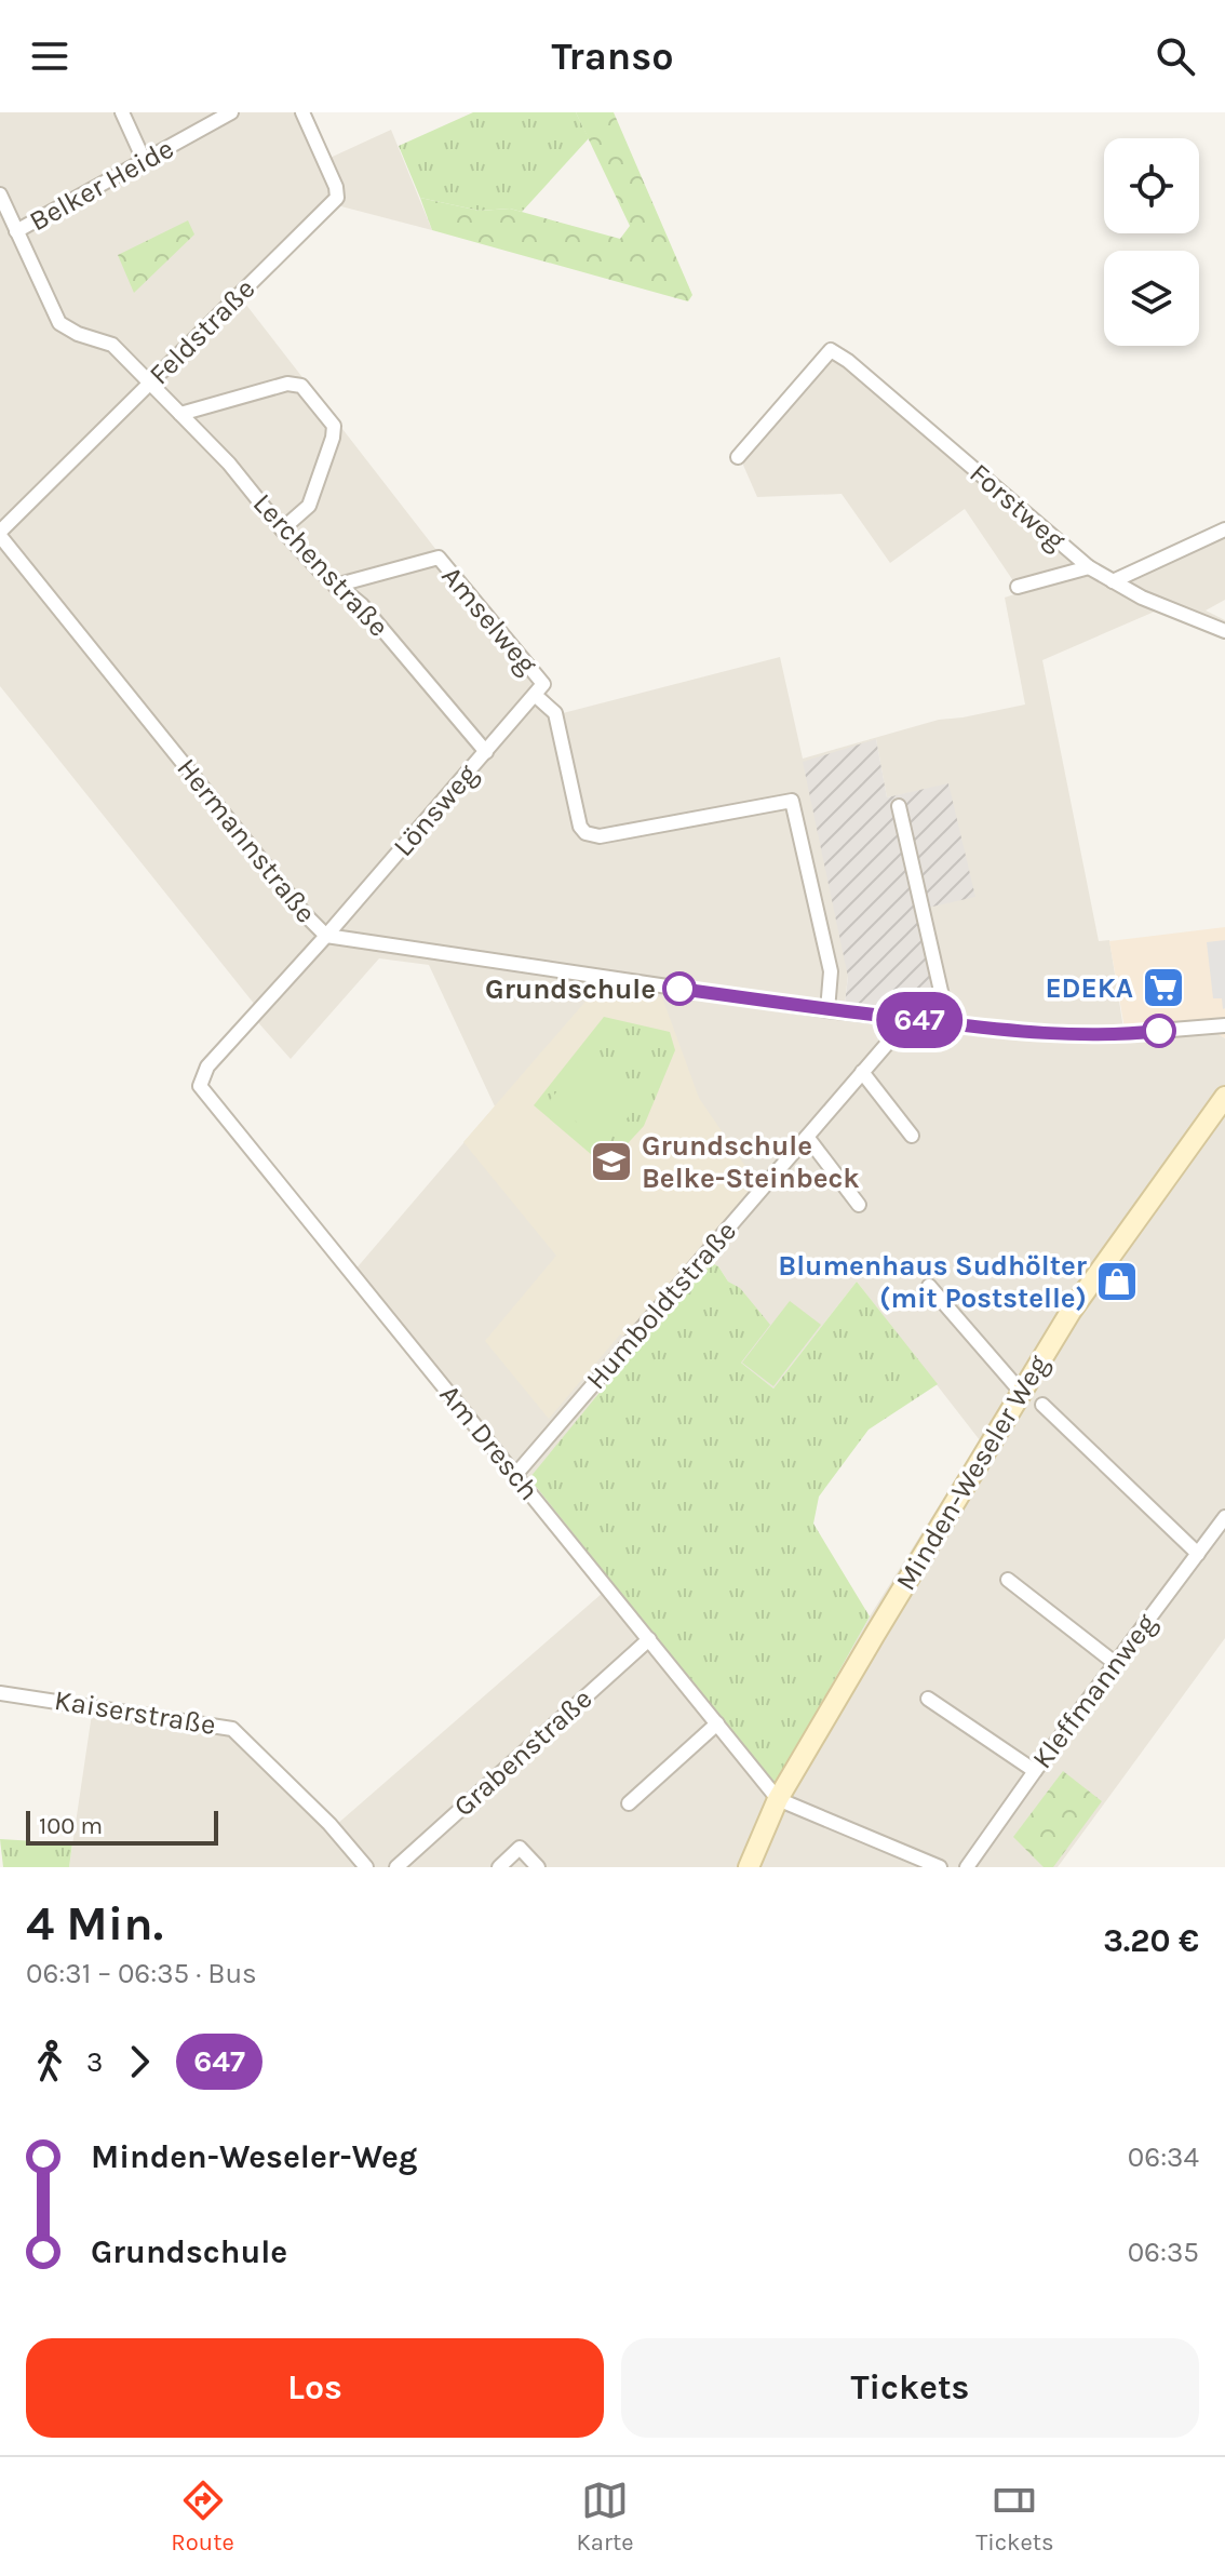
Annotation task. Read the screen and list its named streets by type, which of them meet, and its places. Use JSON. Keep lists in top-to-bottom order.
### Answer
{
  "streets": {
    "street": [
      "Belker Heide",
      "Feldstraße",
      "Forstweg",
      "Lerchenstraße",
      "Amselweg",
      "Lönsweg",
      "Hermannstraße",
      "Humboldtstraße",
      "Am Dresch",
      "Minden-Weseler Weg",
      "Kleffmannweg",
      "Kaiserstraße",
      "Grabenstraße"
    ]
  },
  "crossings": [
    ["Belker Heide", "Lerchenstraße"],
    ["Feldstraße", "Lerchenstraße"],
    ["Feldstraße", "Hermannstraße"],
    ["Lerchenstraße", "Amselweg"],
    ["Lerchenstraße", "Lönsweg"],
    ["Amselweg", "Lönsweg"],
    ["Lönsweg", "Hermannstraße"],
    ["Lönsweg", "Am Dresch"],
    ["Hermannstraße", "Humboldtstraße"],
    ["Humboldtstraße", "Am Dresch"],
    ["Am Dresch", "Minden-Weseler Weg"],
    ["Am Dresch", "Grabenstraße"]
  ],
  "places": {
    "supermarket": ["EDEKA"],
    "other": ["Grundschule"],
    "school or university": ["Grundschule Belke-Steinbeck"],
    "shop": ["Blumenhaus Sudhölter (mit Poststelle)"]
  },
  "lines": ["bus line 647"],
  "scale_bar": "100 m",
  "page": {
    "header": "Transo",
    "on_map": "647",
    "scale": "100 m",
    "heading": ["4 Min.", "06:31 – 06:35 · Bus", "3.20 €"],
    "legs": ["3", "647"],
    "list": [
      {
        "name": "Minden-Weseler-Weg",
        "value": "06:34"
      },
      {
        "name": "Grundschule",
        "value": "06:35"
      }
    ],
    "buttons": ["Los", "Tickets"],
    "tabs": ["Route", "Karte", "Tickets"]
  }
}
